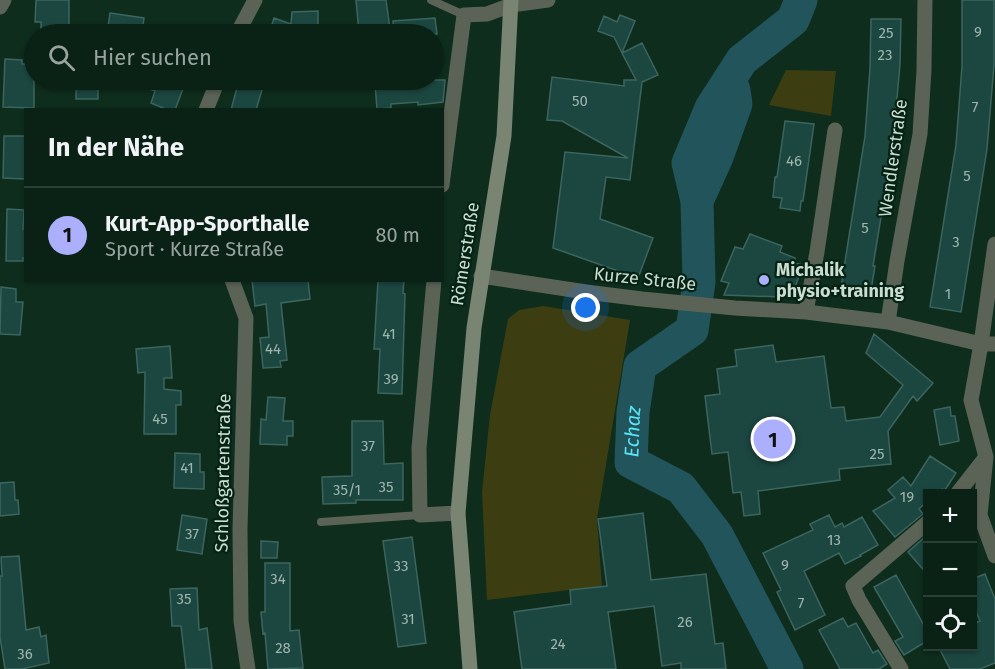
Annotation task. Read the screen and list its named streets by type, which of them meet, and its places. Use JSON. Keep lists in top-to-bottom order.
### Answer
{
  "streets": {
    "main road": ["Römerstraße"],
    "street": ["Wendlerstraße", "Kurze Straße", "Schloßgartenstraße"]
  },
  "crossings": [
    ["Wendlerstraße", "Kurze Straße"],
    ["Römerstraße", "Kurze Straße"]
  ],
  "water": ["Echaz"],
  "places": ["Michalik physio+training"],
  "house_numbers": [
    "9",
    "25",
    "23",
    "50",
    "7",
    "46",
    "5",
    "5",
    "3",
    "1",
    "41",
    "44",
    "39",
    "45",
    "37",
    "25",
    "41",
    "35",
    "35/1",
    "19",
    "37",
    "13",
    "9",
    "33",
    "34",
    "35",
    "7",
    "31",
    "26",
    "24",
    "28",
    "36"
  ],
  "page": {
    "search": "Hier suchen",
    "heading": "In der Nähe",
    "list": [
      {
        "mark": "1",
        "name": "Kurt-App-Sporthalle",
        "note": "Sport · Kurze Straße",
        "value": "80 m"
      }
    ],
    "pins": "1",
    "map_buttons": ["+", "−"]
  }
}
